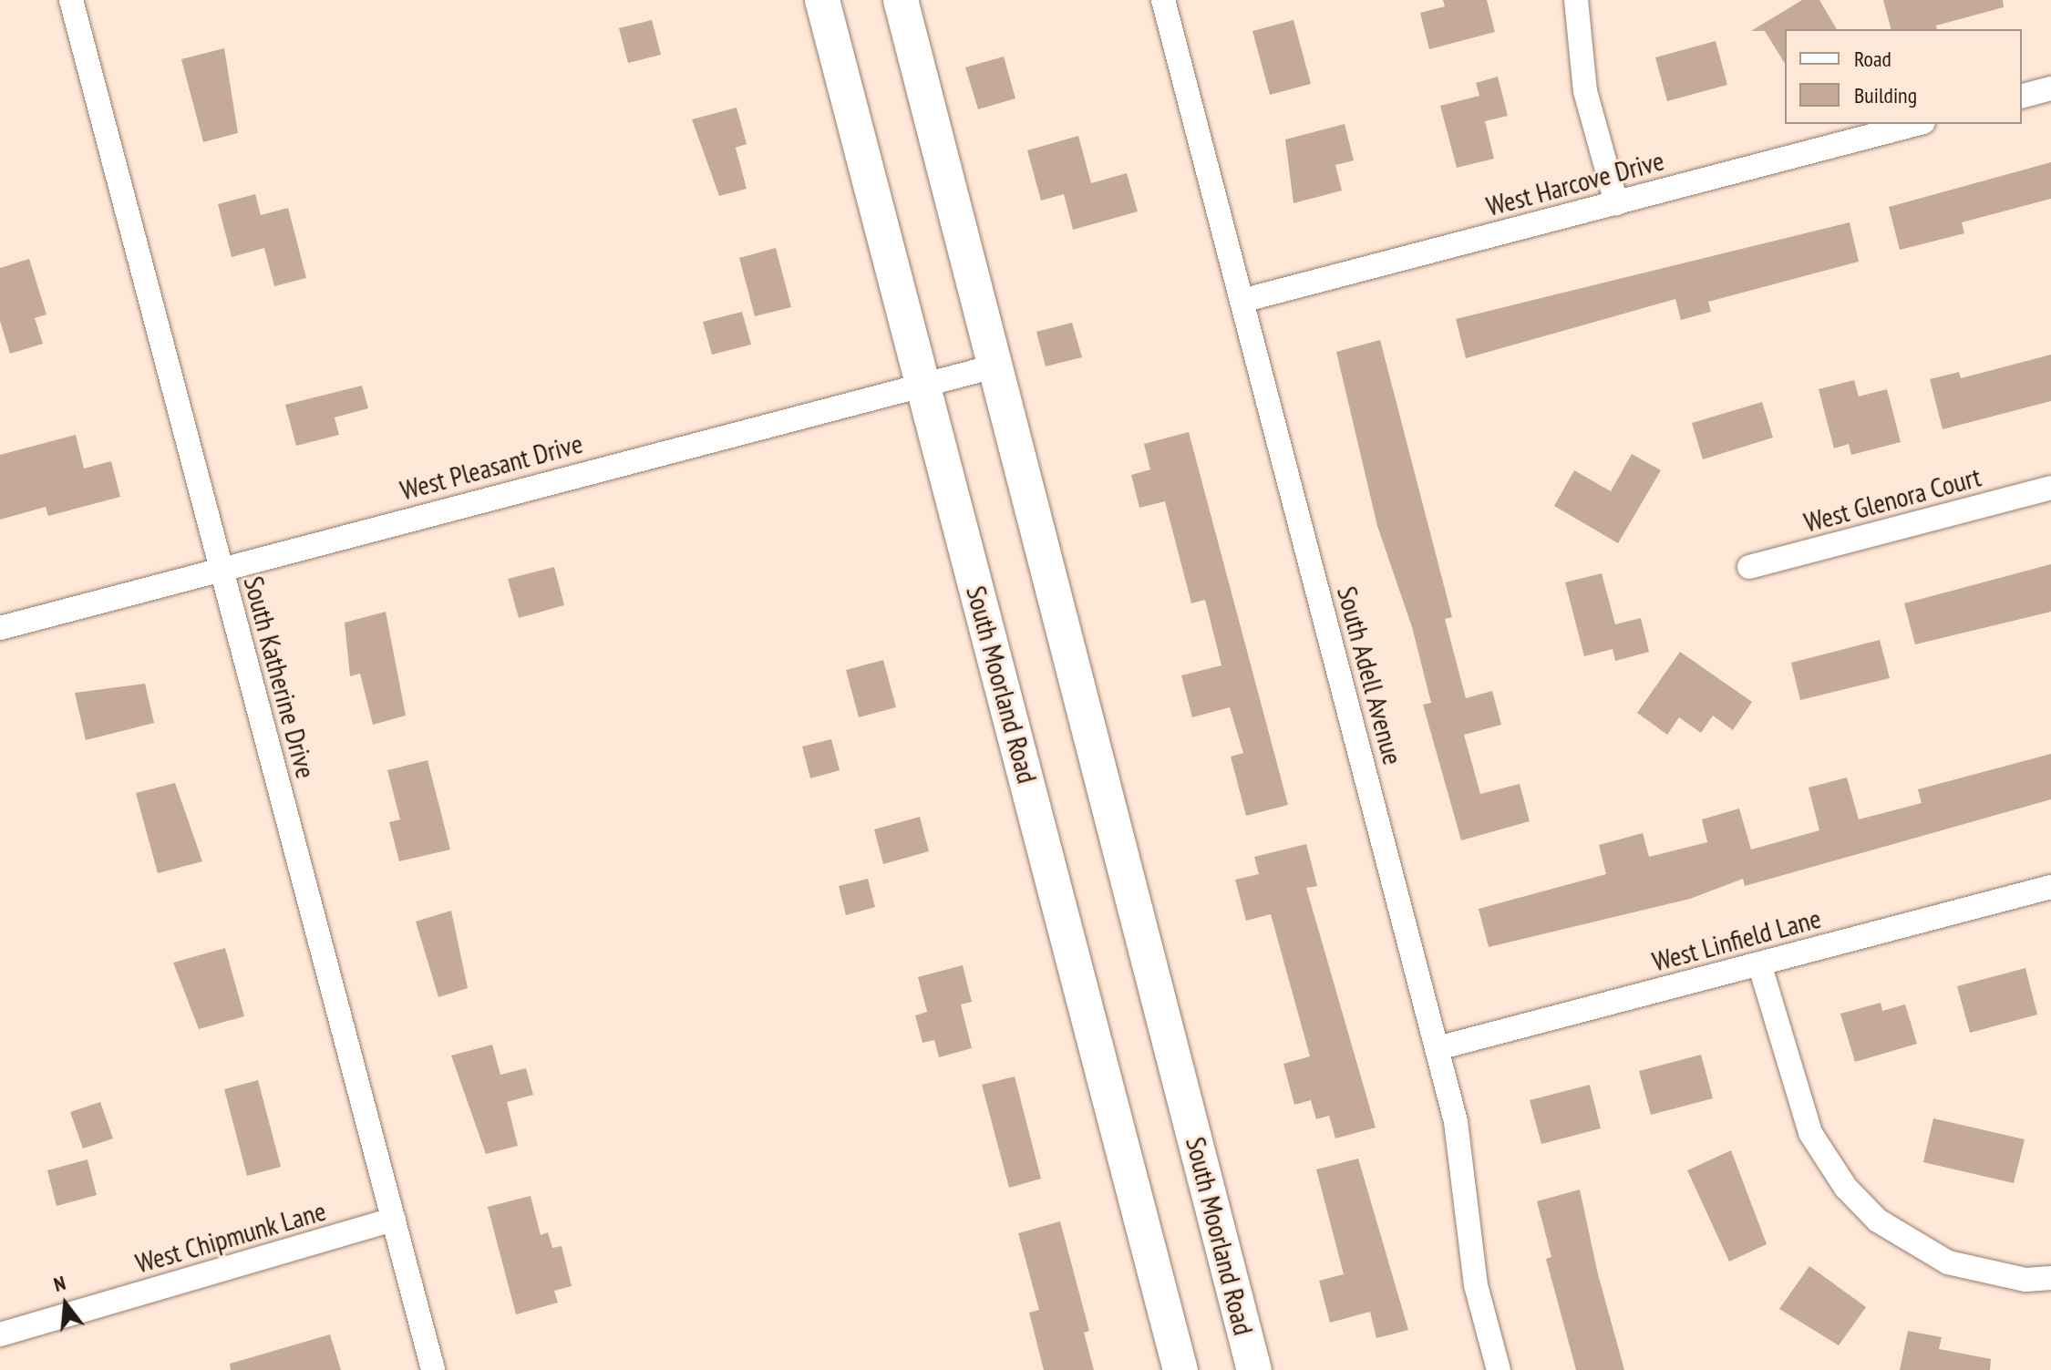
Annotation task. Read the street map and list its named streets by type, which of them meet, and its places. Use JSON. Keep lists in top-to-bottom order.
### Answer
{
  "streets": {
    "main road": ["South Moorland Road"],
    "street": [
      "West Harcove Drive",
      "West Pleasant Drive",
      "West Glenora Court",
      "South Adell Avenue",
      "South Katherine Drive",
      "West Linfield Lane",
      "West Chipmunk Lane"
    ]
  },
  "crossings": [
    ["West Harcove Drive", "South Adell Avenue"],
    ["West Pleasant Drive", "South Katherine Drive"],
    ["West Pleasant Drive", "South Moorland Road"],
    ["South Adell Avenue", "West Linfield Lane"],
    ["South Katherine Drive", "West Chipmunk Lane"]
  ],
  "legend": ["Road", "Building"],
  "north": "top"
}
